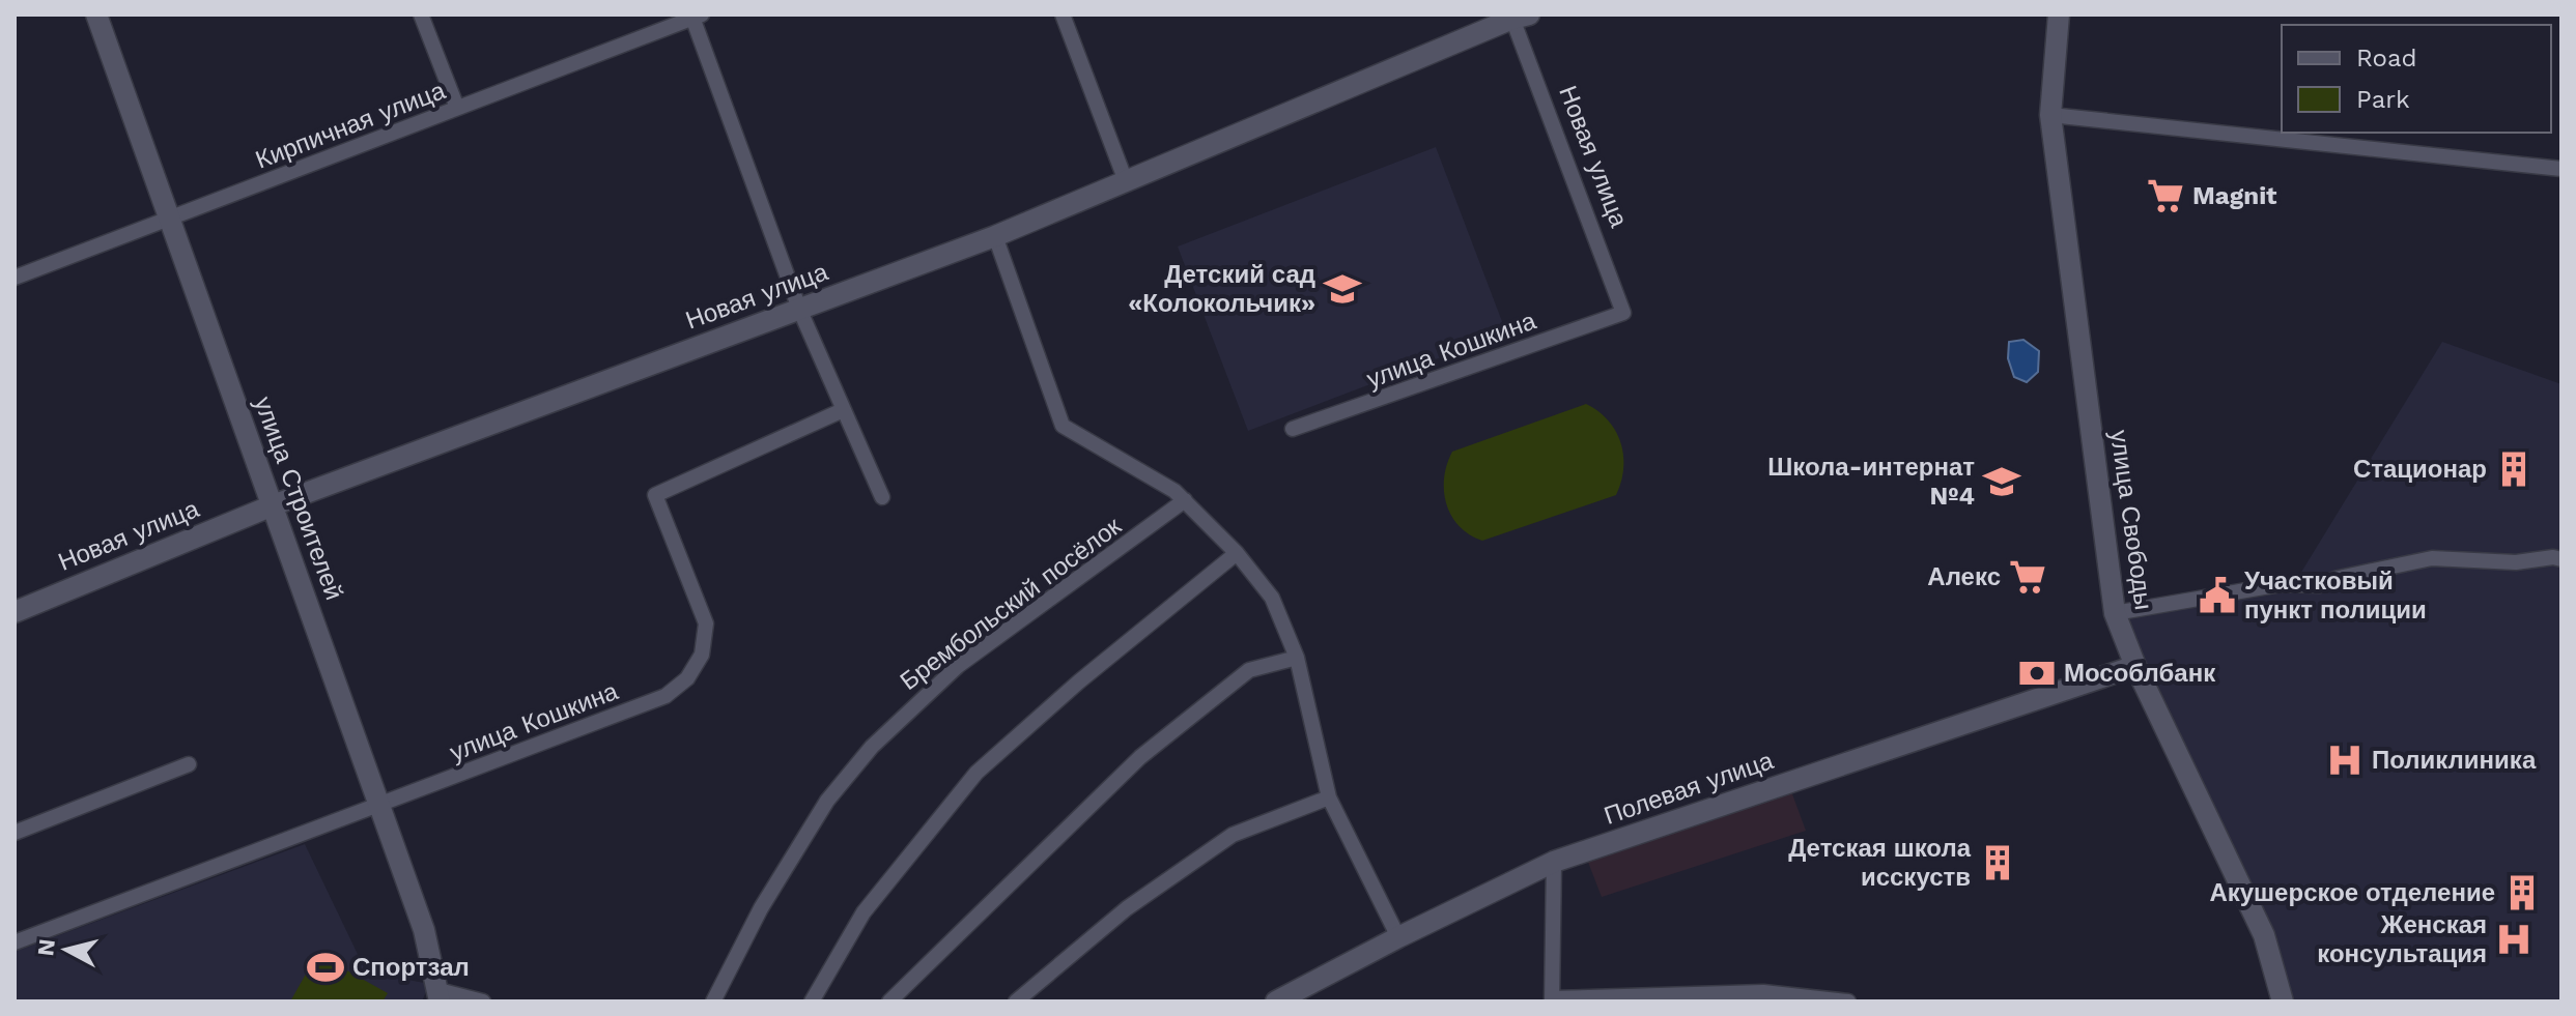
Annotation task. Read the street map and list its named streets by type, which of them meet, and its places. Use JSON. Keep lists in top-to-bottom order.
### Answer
{
  "streets": {
    "street": [
      "Кирпичная улица",
      "Новая улица",
      "улица Кошкина",
      "улица Строителей",
      "улица Свободы",
      "Брембольский посёлок",
      "Полевая улица"
    ]
  },
  "crossings": [
    ["Кирпичная улица", "улица Строителей"],
    ["Новая улица", "улица Кошкина"],
    ["Новая улица", "улица Строителей"],
    ["улица Кошкина", "улица Строителей"],
    ["улица Свободы", "Полевая улица"]
  ],
  "places": {
    "supermarket": ["Magnit", "Алекс"],
    "school or university": ["Детский сад «Колокольчик»", "Школа-интернат №4"],
    "building": ["Стационар", "Детская школа исскуств", "Акушерское отделение"],
    "public building": ["Участковый пункт полиции"],
    "bank": ["Мособлбанк"],
    "hospital": ["Поликлиника", "Женская консультация"],
    "sports": ["Спортзал"]
  },
  "legend": ["Road", "Park"],
  "north": "left"
}
